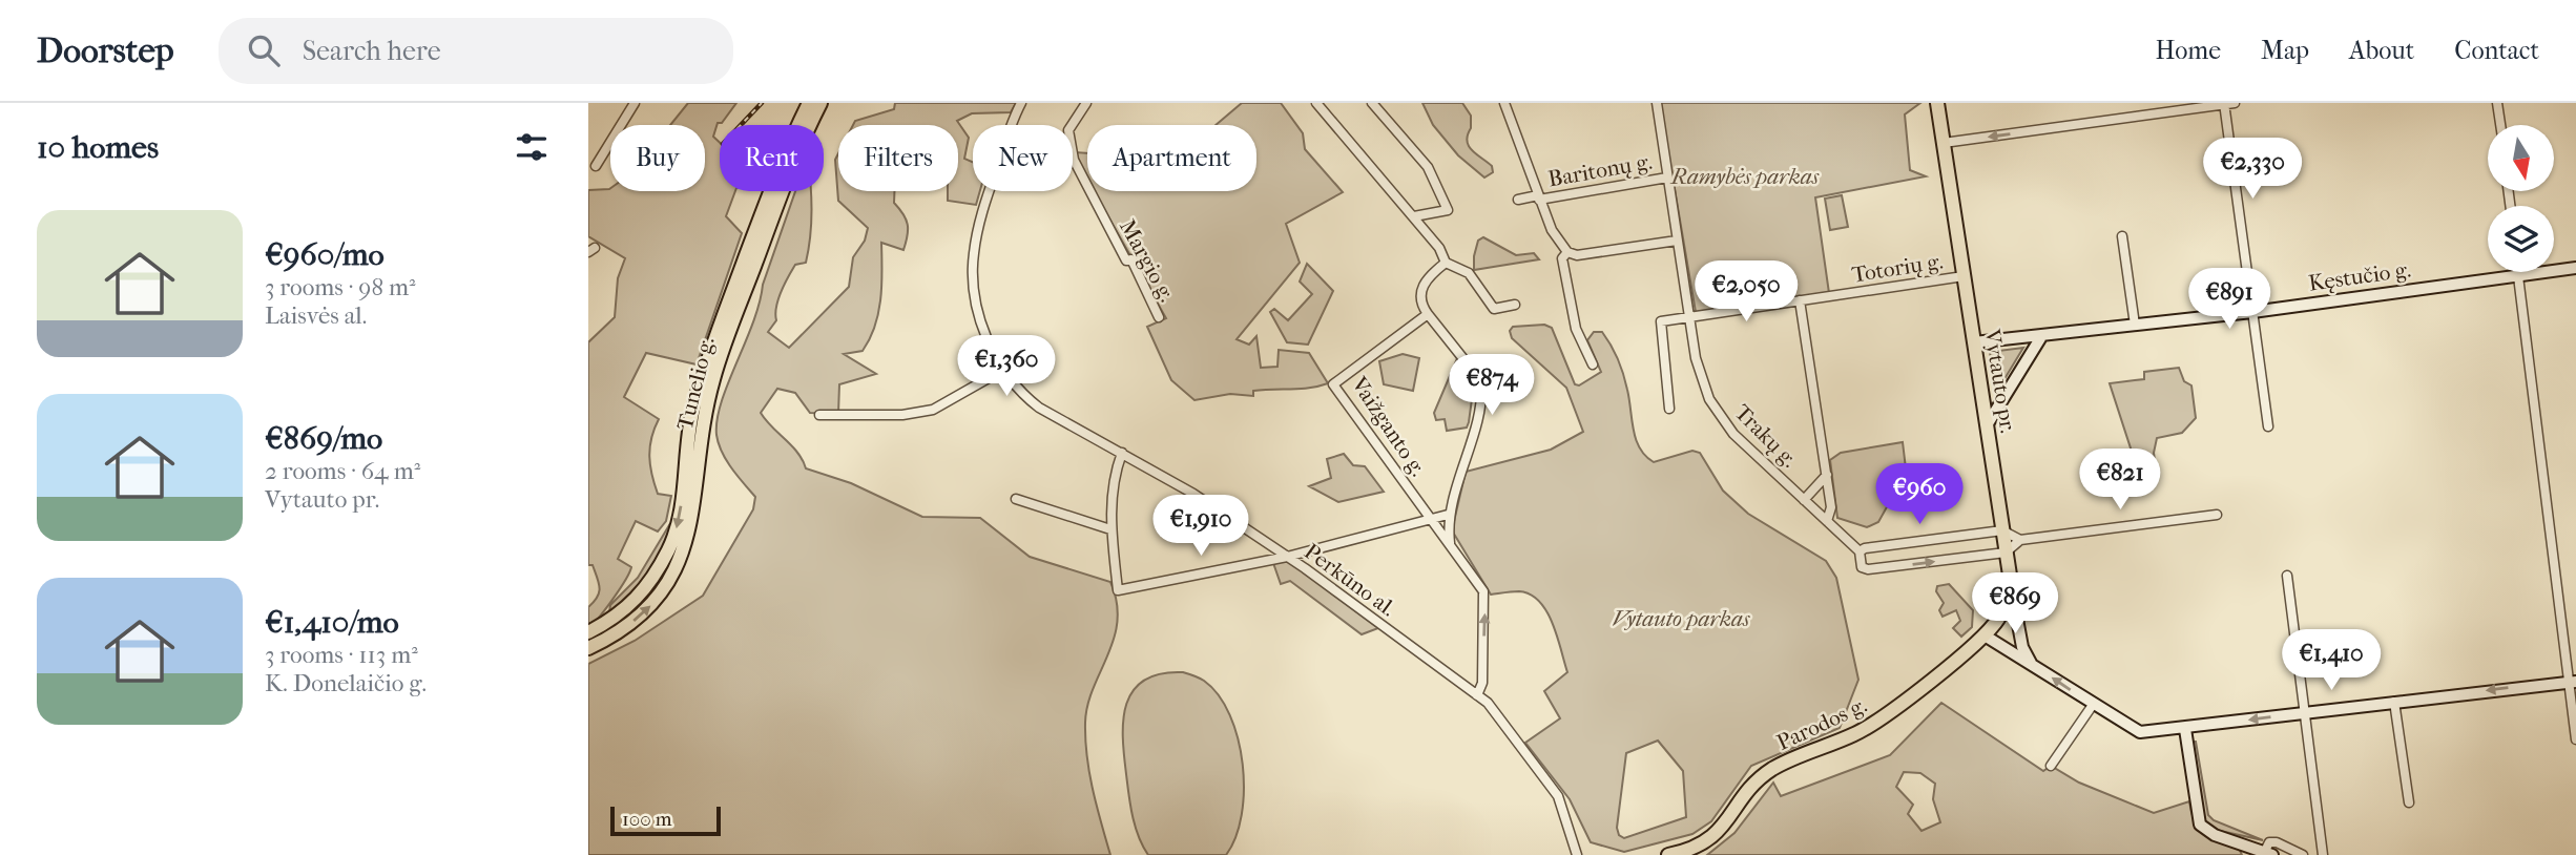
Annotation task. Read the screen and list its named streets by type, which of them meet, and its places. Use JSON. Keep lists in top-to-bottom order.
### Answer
{
  "streets": {
    "main road": ["Vytauto pr.", "Tunelio g.", "Parodos g."],
    "street": [
      "Baritonų g.",
      "Margio g.",
      "Totorių g.",
      "Kęstučio g.",
      "Vaižganto g.",
      "Trakų g.",
      "Perkūno al."
    ]
  },
  "crossings": [
    ["Baritonų g.", "Trakų g."],
    ["Totorių g.", "Vytauto pr."],
    ["Totorių g.", "Trakų g."],
    ["Kęstučio g.", "Vytauto pr."],
    ["Vytauto pr.", "Trakų g."],
    ["Vytauto pr.", "Parodos g."],
    ["Vaižganto g.", "Perkūno al."]
  ],
  "parks": ["Ramybės parkas", "Vytauto parkas"],
  "scale_bar": "100 m",
  "north": "bottom",
  "page": {
    "header": "Doorstep",
    "search": "Search here",
    "nav": [
      "Home",
      "Map",
      "About",
      "Contact"
    ],
    "heading": "10 homes",
    "chip": [
      "Buy",
      "Rent",
      "Filters",
      "New",
      "Apartment"
    ],
    "price": [
      "€2,330",
      "€2,050",
      "€891",
      "€1,360",
      "€874",
      "€821",
      "€960",
      "€1,910",
      "€869",
      "€1,410"
    ],
    "list": [
      {
        "name": "€960/mo",
        "note": "3 rooms · 98 m² · Laisvės al."
      },
      {
        "name": "€869/mo",
        "note": "2 rooms · 64 m² · Vytauto pr."
      },
      {
        "name": "€1,410/mo",
        "note": "3 rooms · 113 m² · K. Donelaičio g."
      }
    ],
    "scale": "100 m"
  }
}
